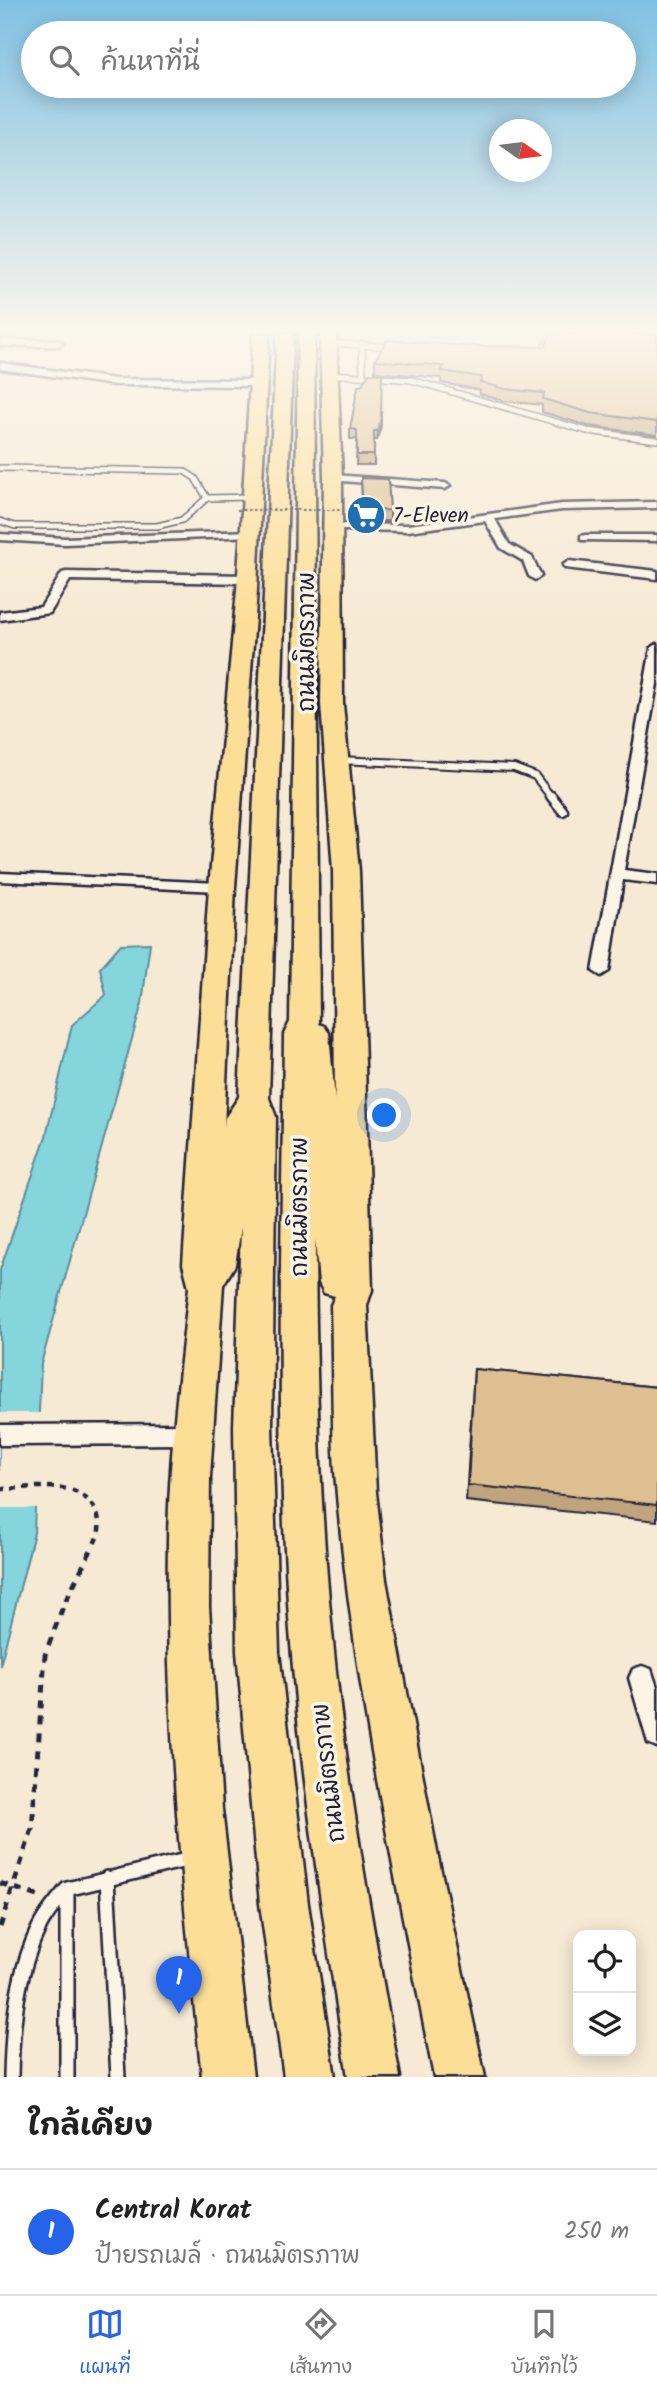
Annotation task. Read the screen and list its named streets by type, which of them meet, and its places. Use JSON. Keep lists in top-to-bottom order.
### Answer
{
  "streets": {
    "highway": ["ถนนมิตรภาพ"]
  },
  "places": {
    "supermarket": ["7-Eleven"]
  },
  "north": "right",
  "page": {
    "search": "ค้นหาที่นี่",
    "pins": "1",
    "heading": "ใกล้เคียง",
    "list": [
      {
        "mark": "1",
        "name": "Central Korat",
        "note": "ป้ายรถเมล์ · ถนนมิตรภาพ",
        "value": "250 m"
      }
    ],
    "nav": ["แผนที่", "เส้นทาง", "บันทึกไว้"]
  }
}
